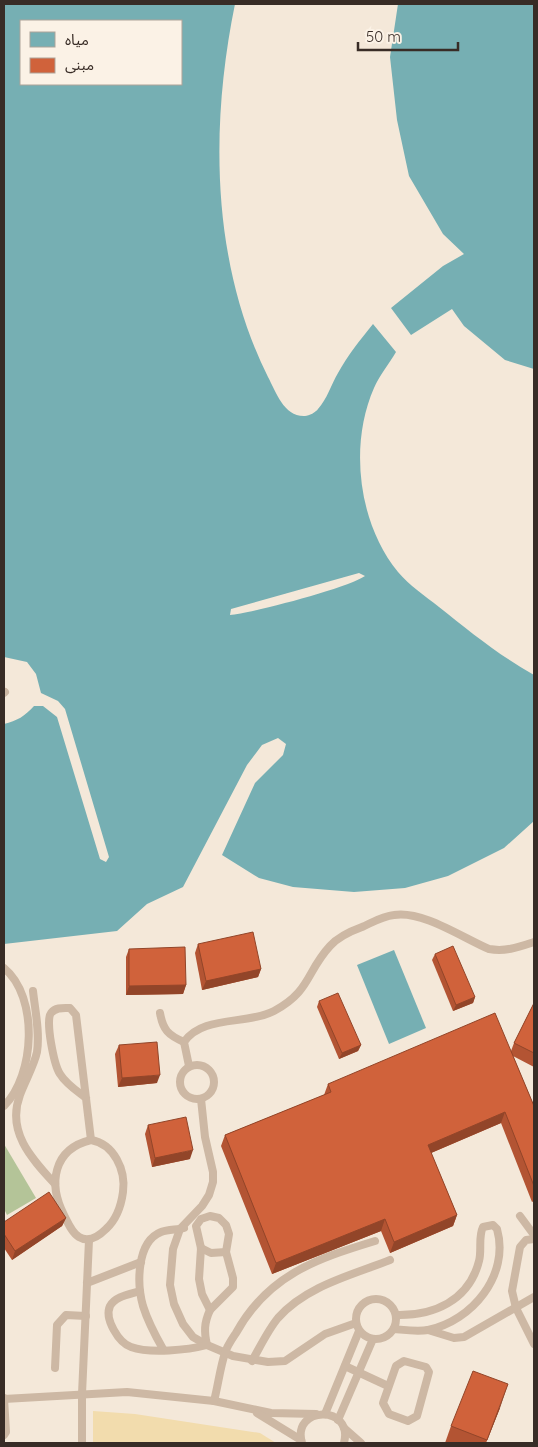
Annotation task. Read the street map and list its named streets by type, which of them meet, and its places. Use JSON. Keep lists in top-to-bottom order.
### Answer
{
  "legend": ["مياه", "مبنى"],
  "scale_bar": "50 m"
}
